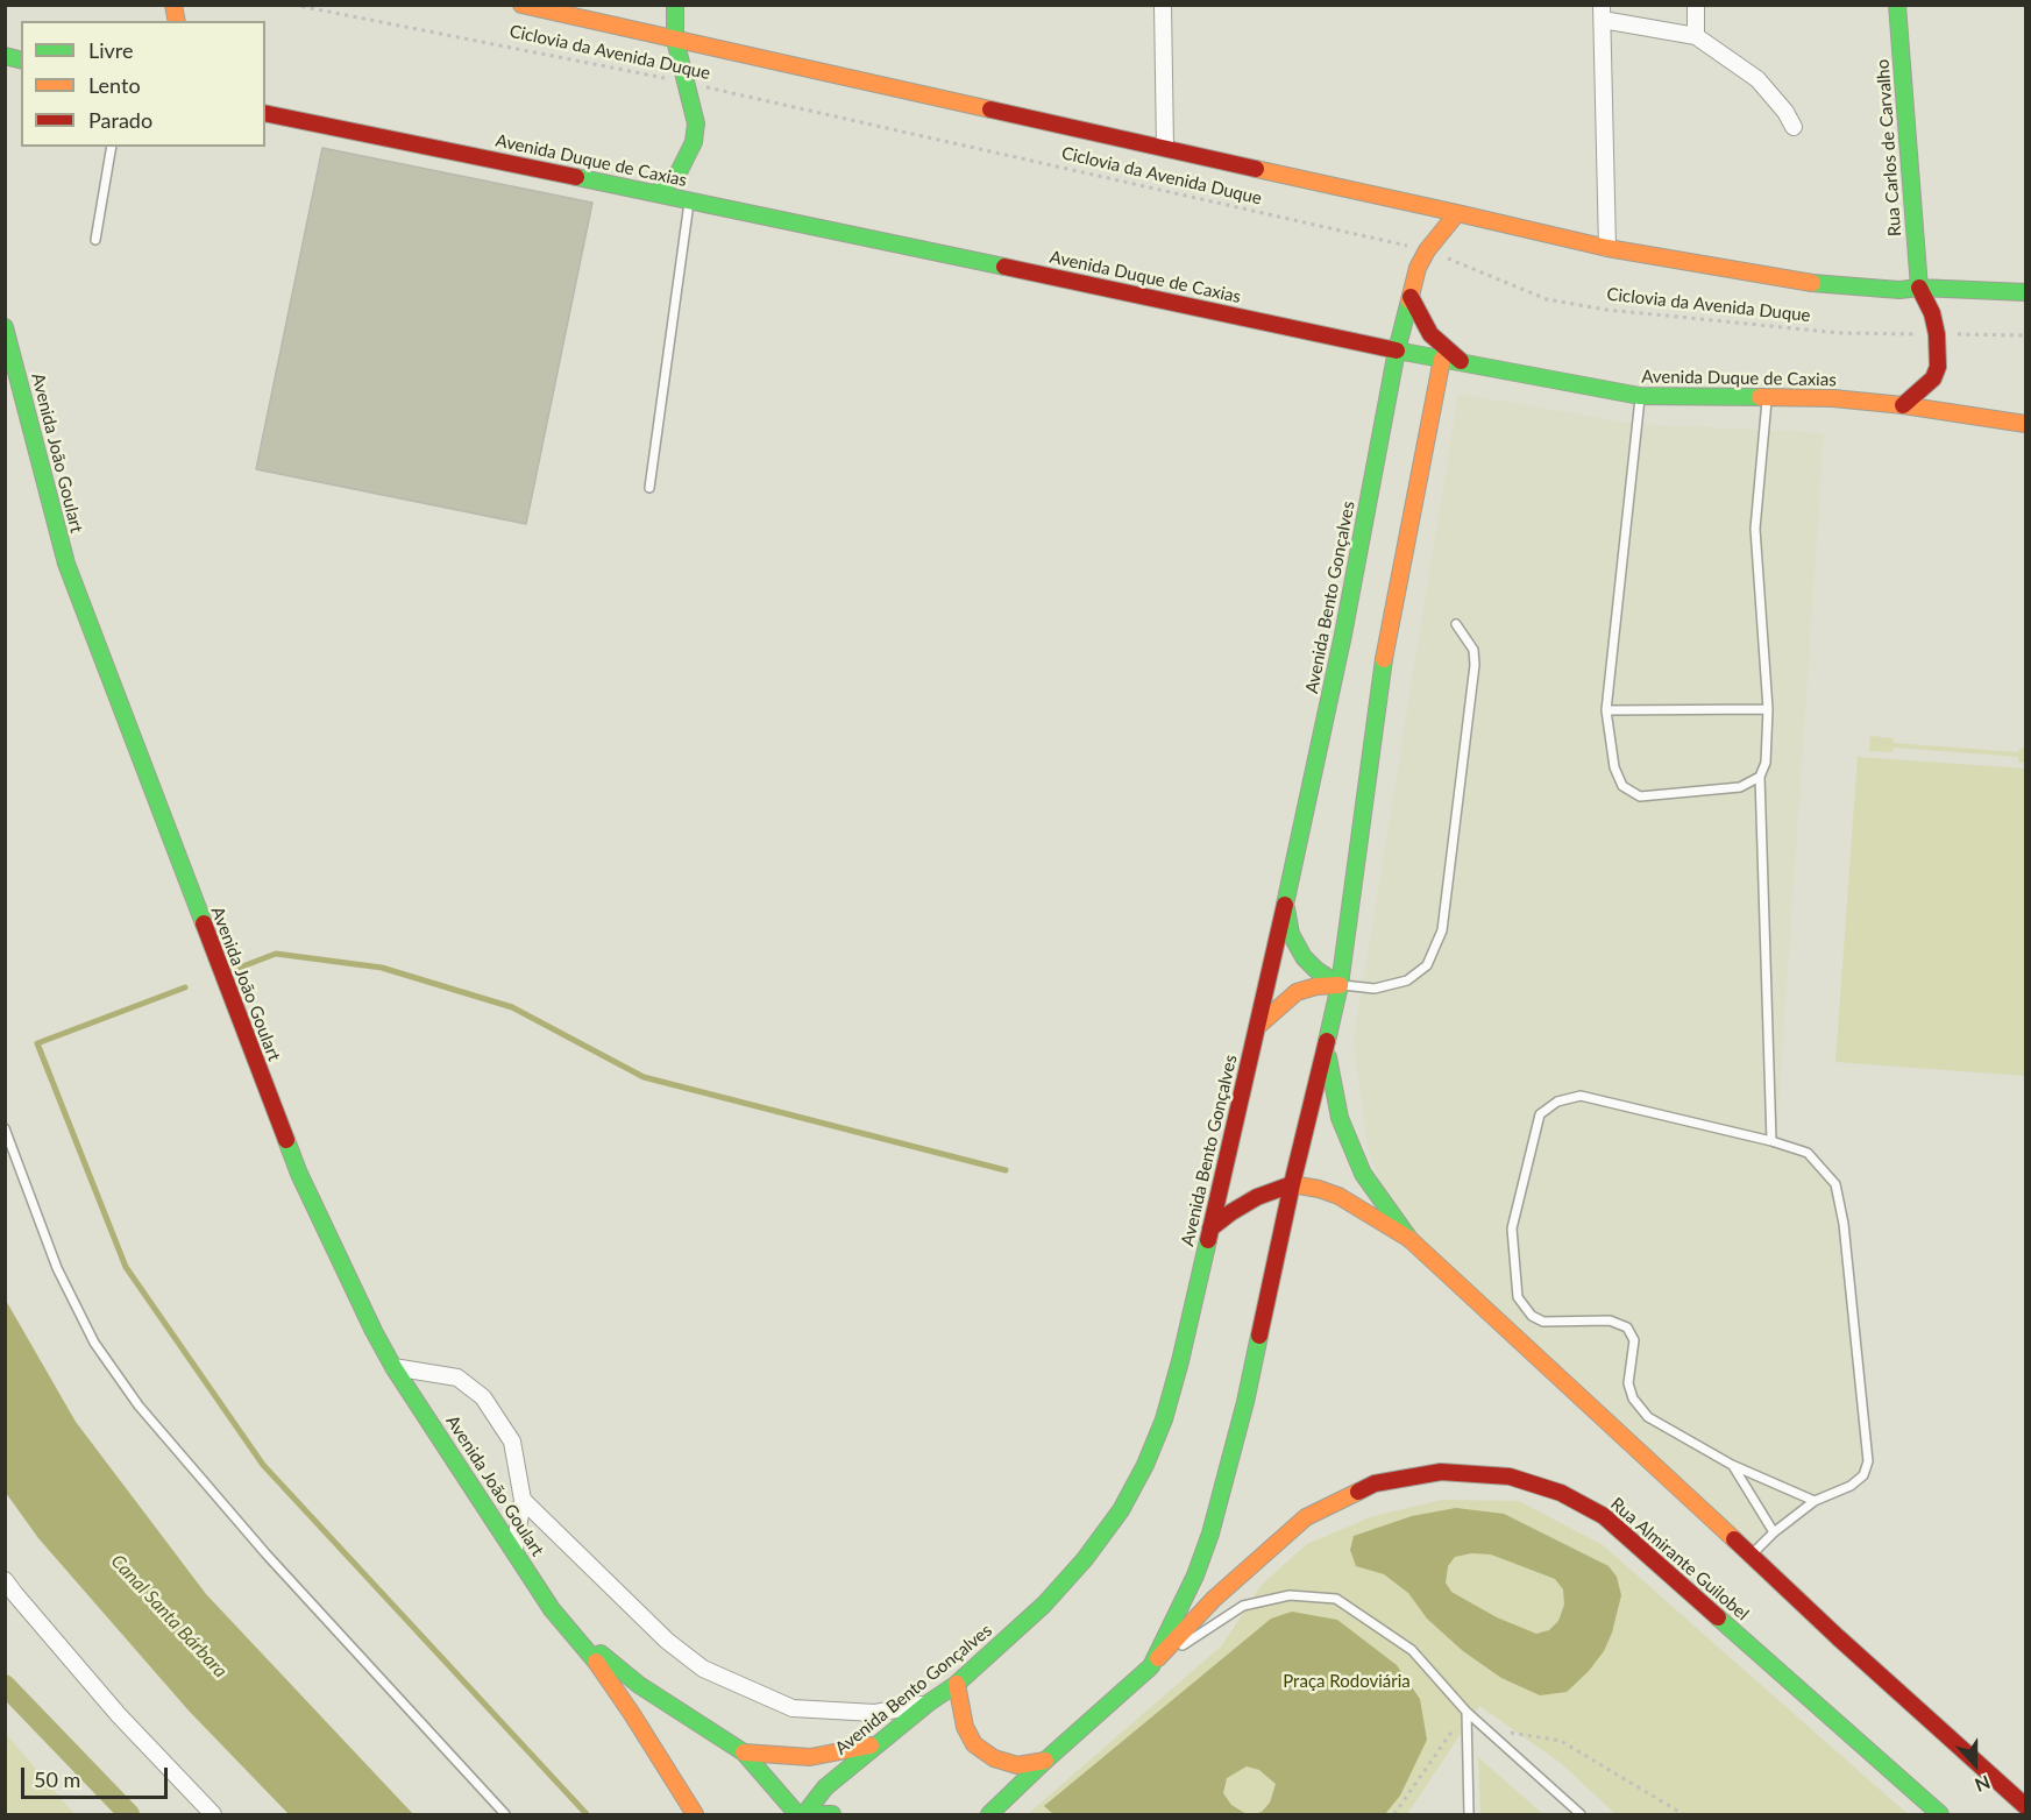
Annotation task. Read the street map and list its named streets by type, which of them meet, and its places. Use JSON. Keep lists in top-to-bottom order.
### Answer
{
  "streets": {
    "main road": [
      "Rua Carlos de Carvalho",
      "Avenida Duque de Caxias",
      "Avenida João Goulart",
      "Avenida Bento Gonçalves",
      "Rua Almirante Guilobel"
    ],
    "path": ["Ciclovia da Avenida Duque"]
  },
  "crossings": [
    ["Ciclovia da Avenida Duque", "Avenida Bento Gonçalves"],
    ["Avenida Duque de Caxias", "Avenida Bento Gonçalves"],
    ["Avenida João Goulart", "Avenida Bento Gonçalves"]
  ],
  "water": ["Canal Santa Bárbara"],
  "parks": ["Praça Rodoviária"],
  "legend": ["Livre", "Lento", "Parado"],
  "scale_bar": "50 m",
  "north": "bottom"
}
